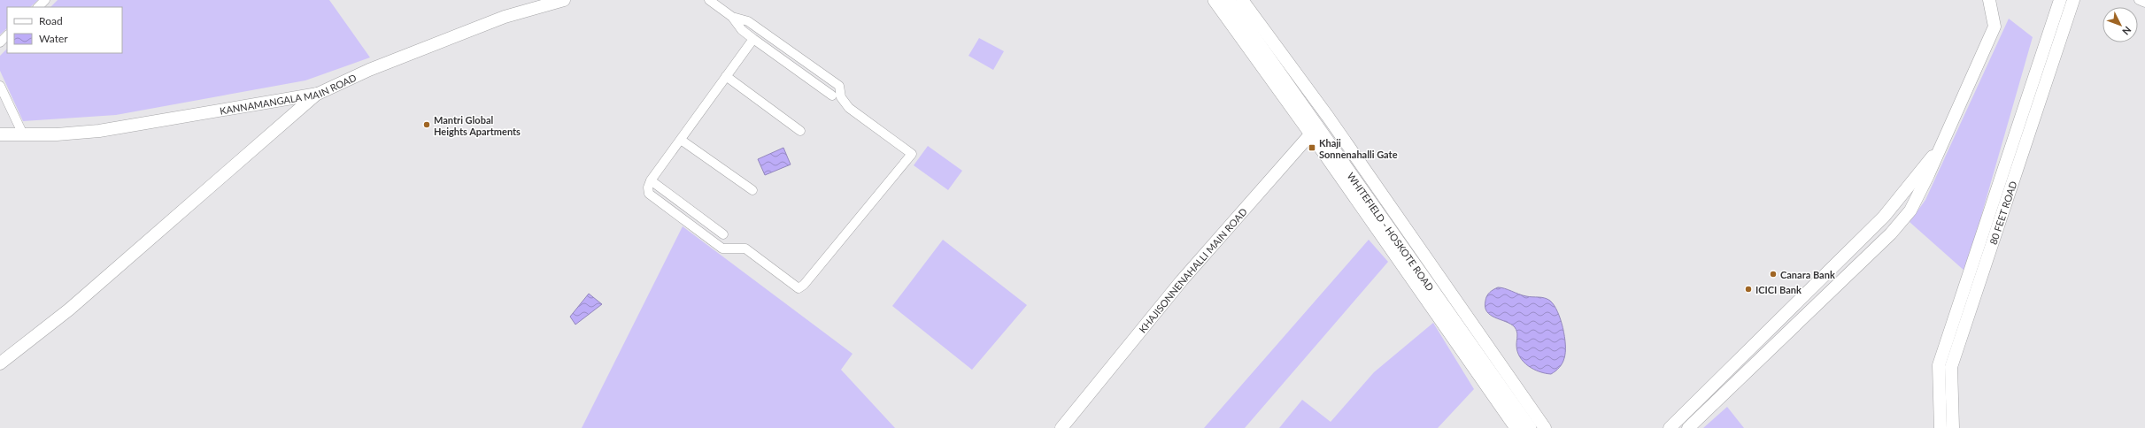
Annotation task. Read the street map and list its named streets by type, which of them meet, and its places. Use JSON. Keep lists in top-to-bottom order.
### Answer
{
  "streets": {
    "main road": ["WHITEFIELD - HOSKOTE ROAD"],
    "street": ["KANNAMANGALA MAIN ROAD", "80 FEET ROAD", "KHAJISONNENAHALLI MAIN ROAD"]
  },
  "crossings": [
    ["WHITEFIELD - HOSKOTE ROAD", "KHAJISONNENAHALLI MAIN ROAD"]
  ],
  "places": {
    "other": ["Mantri Global Heights Apartments", "Canara Bank", "ICICI Bank"],
    "transit": ["Khaji Sonnenahalli Gate"]
  },
  "legend": ["Road", "Water"],
  "north": "bottom right"
}
